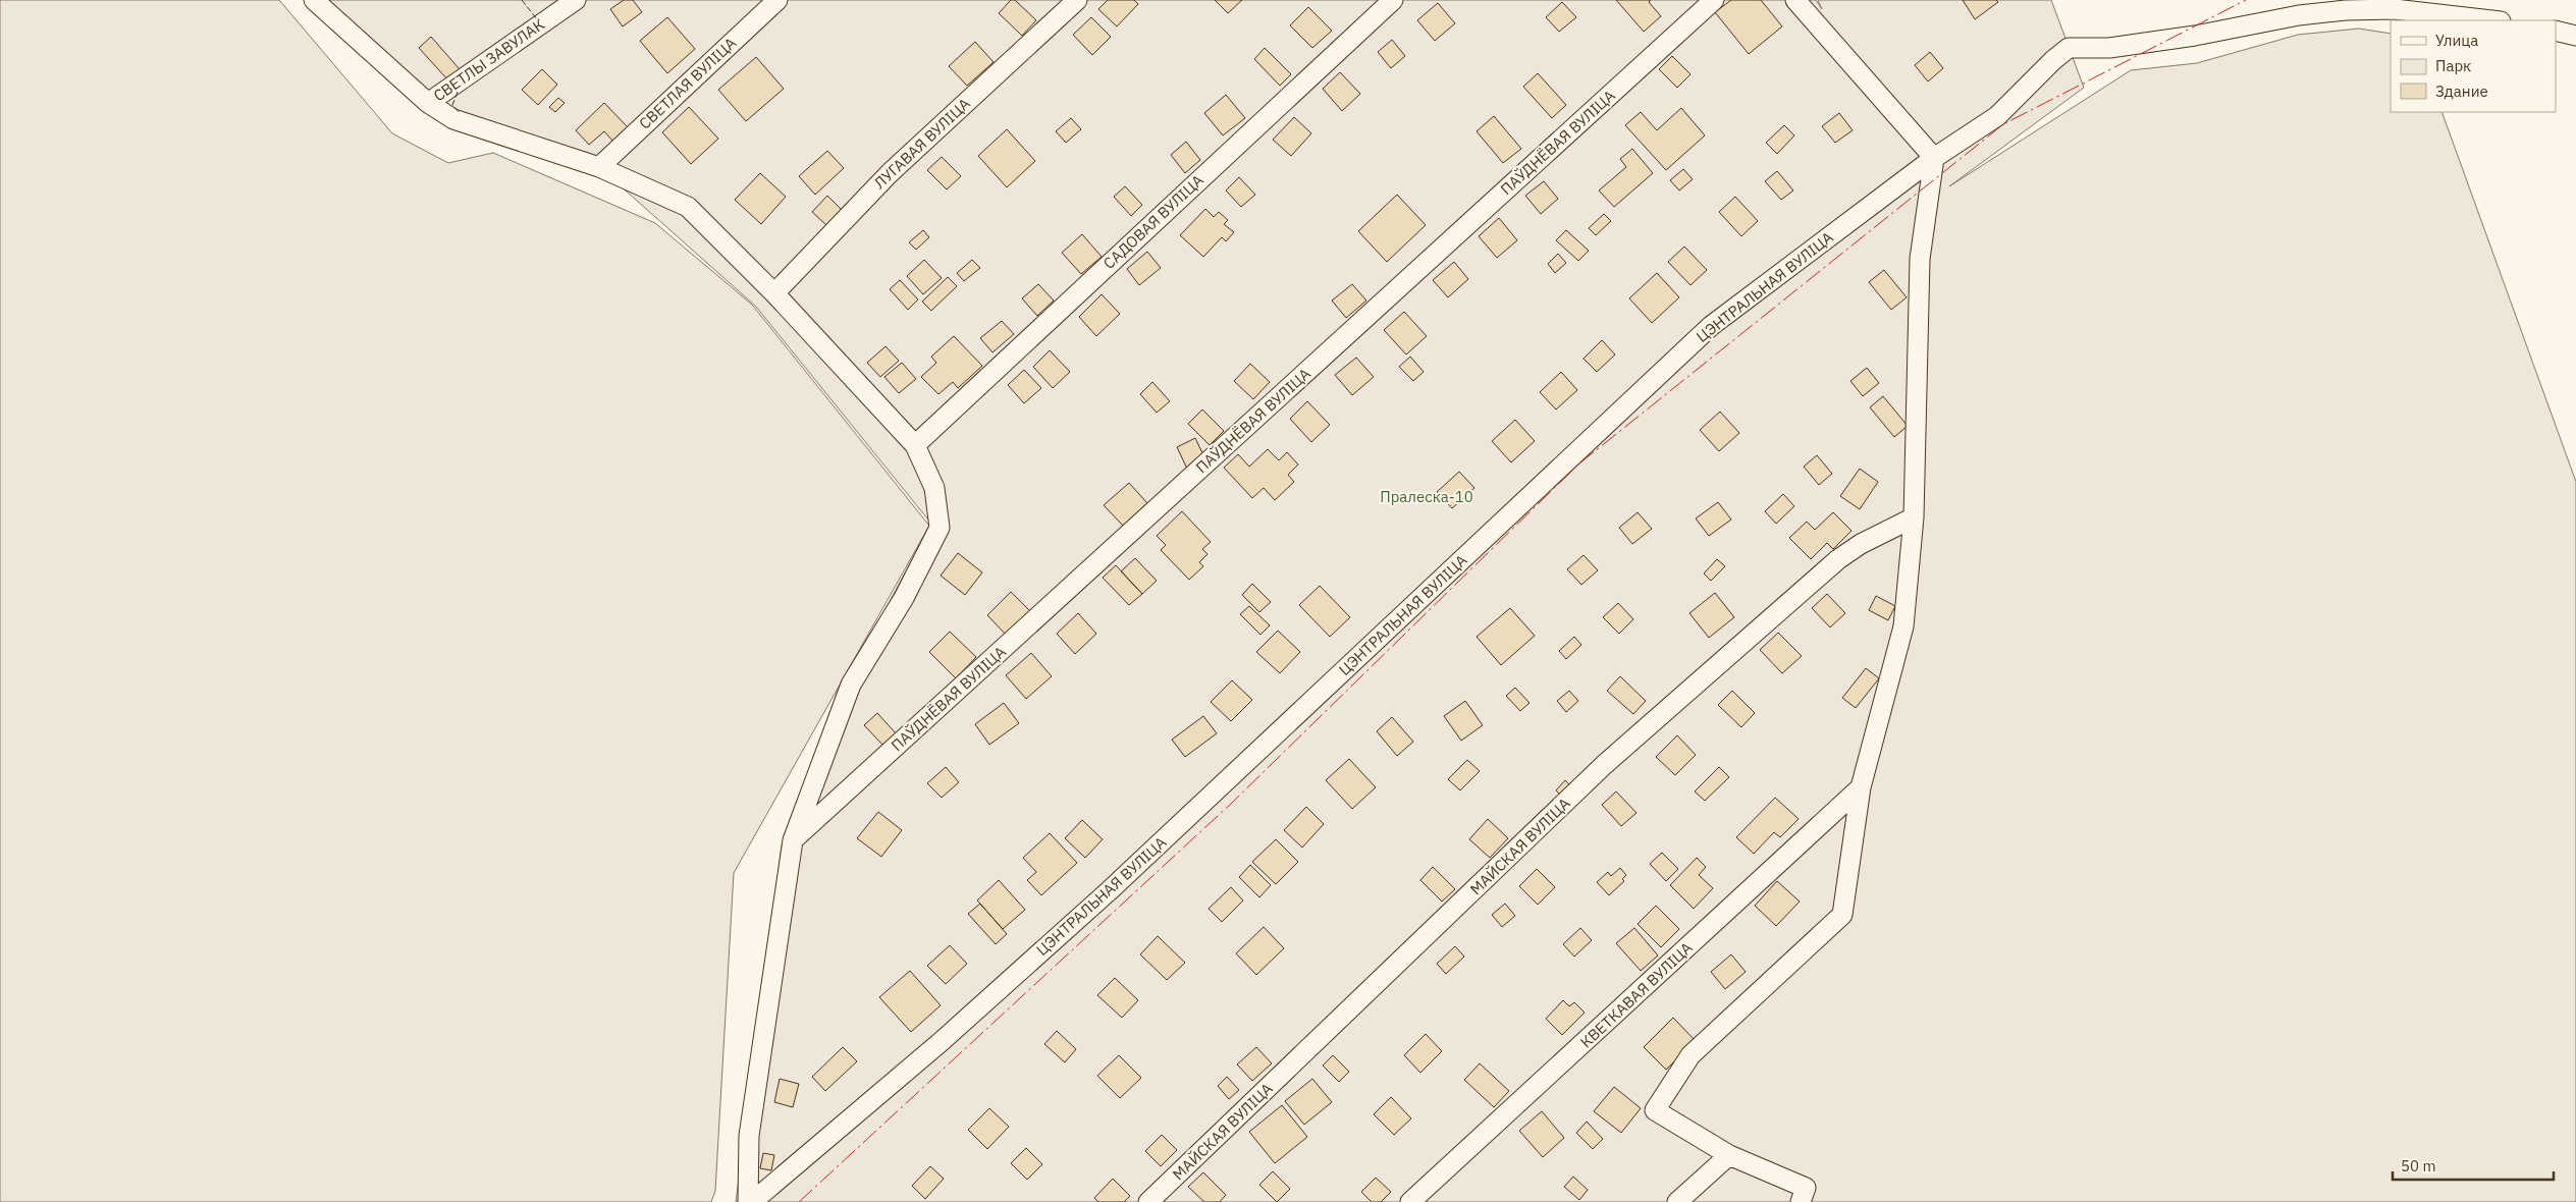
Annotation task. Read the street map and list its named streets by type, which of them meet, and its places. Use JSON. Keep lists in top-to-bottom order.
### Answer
{
  "streets": {
    "street": [
      "СВЕТЛЫ ЗАВУЛАК",
      "СВЕТЛАЯ ВУЛІЦА",
      "ПАЎДНЁВАЯ ВУЛІЦА",
      "ЛУГАВАЯ ВУЛІЦА",
      "САДОВАЯ ВУЛІЦА",
      "ЦЭНТРАЛЬНАЯ ВУЛІЦА",
      "МАЙСКАЯ ВУЛІЦА",
      "КВЕТКАВАЯ ВУЛІЦА"
    ]
  },
  "parks": ["Пралеска-10"],
  "legend": ["Улица", "Парк", "Здание"],
  "scale_bar": "50 m"
}
